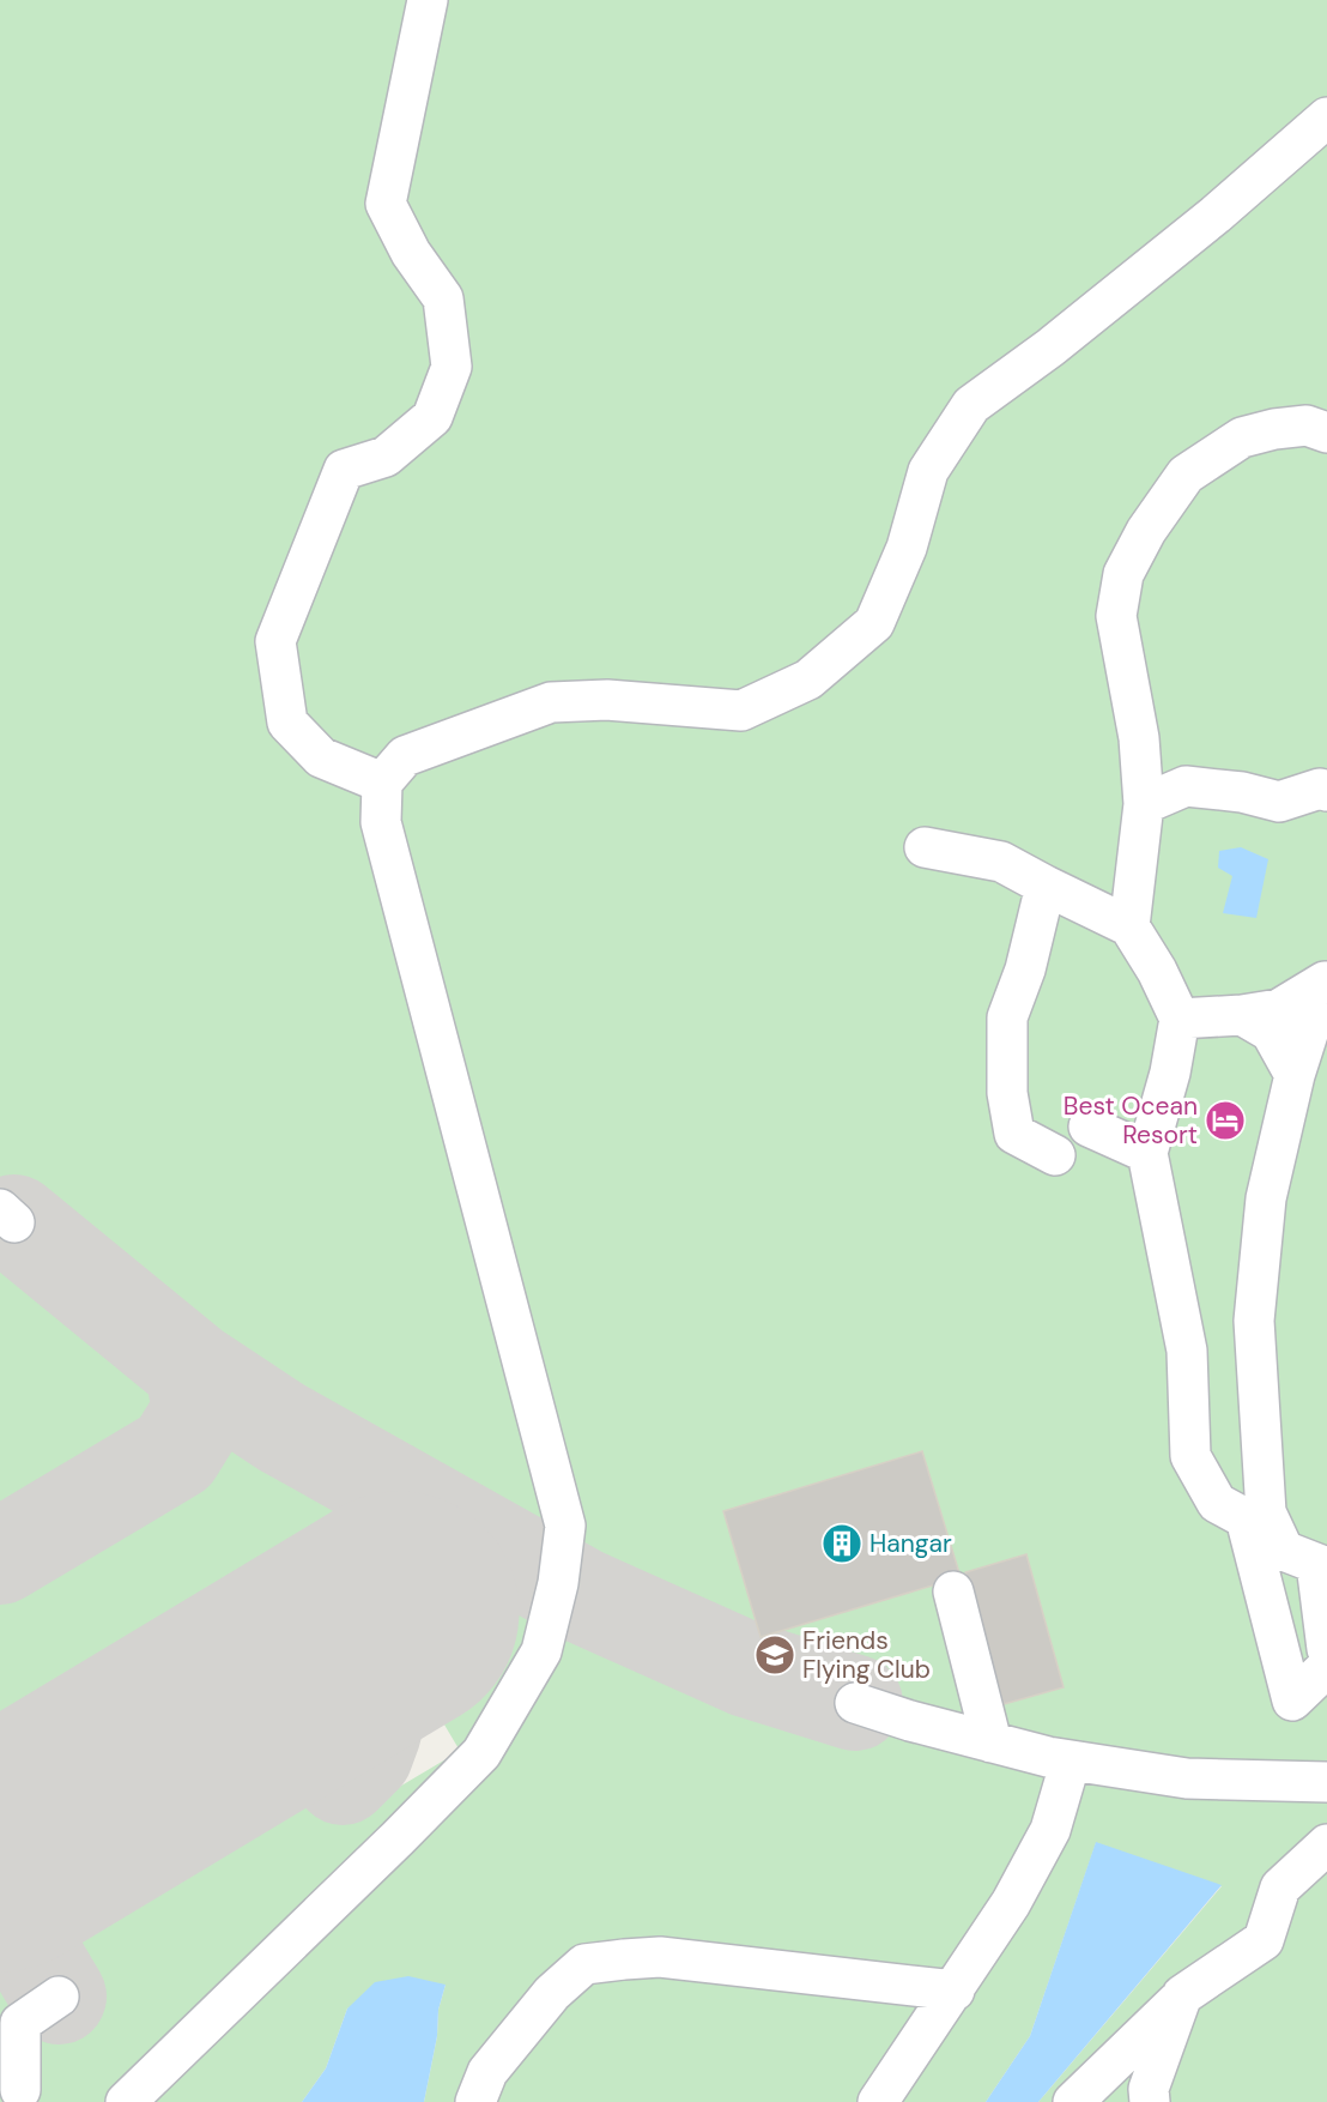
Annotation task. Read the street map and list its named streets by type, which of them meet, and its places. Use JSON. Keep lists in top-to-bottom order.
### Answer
{
  "places": {
    "hotel": ["Best Ocean Resort"],
    "building": ["Hangar"],
    "school or university": ["Friends Flying Club"]
  }
}
